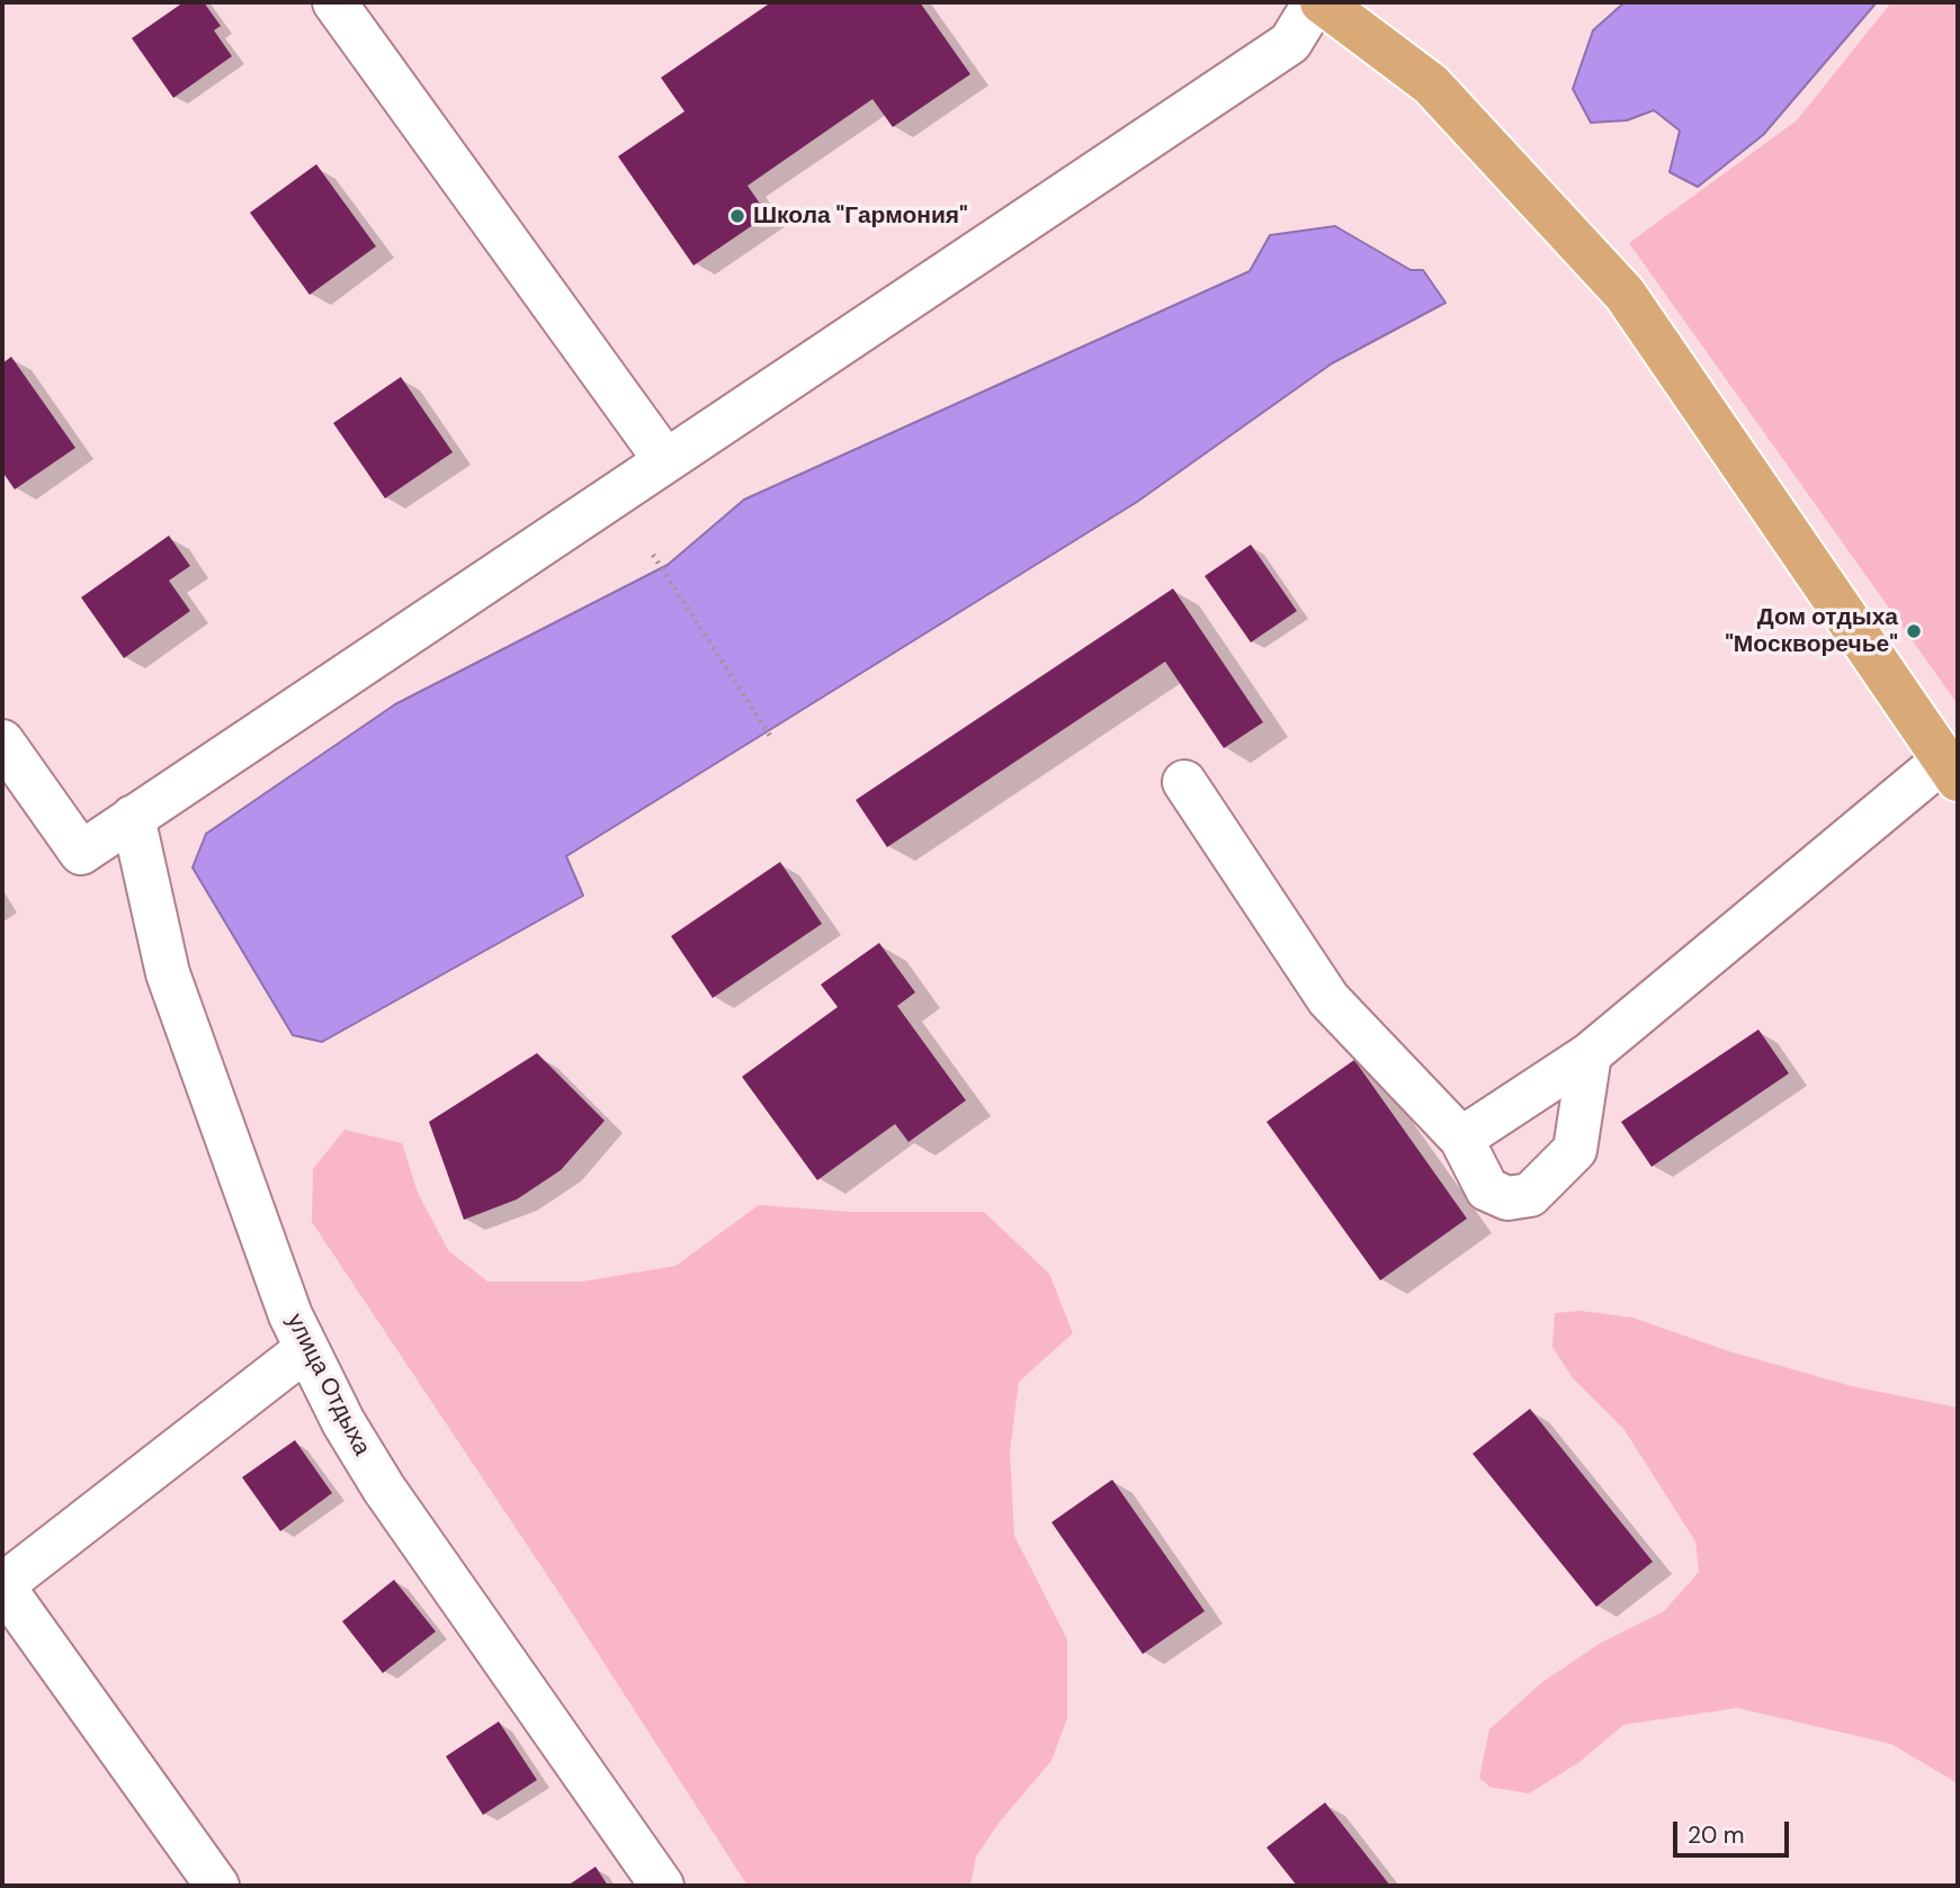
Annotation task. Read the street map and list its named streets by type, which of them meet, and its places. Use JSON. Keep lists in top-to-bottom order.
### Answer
{
  "streets": {
    "street": ["улица Отдыха"]
  },
  "places": ["Школа \"Гармония\"", "Дом отдыха \"Москворечье\""],
  "scale_bar": "20 m"
}
